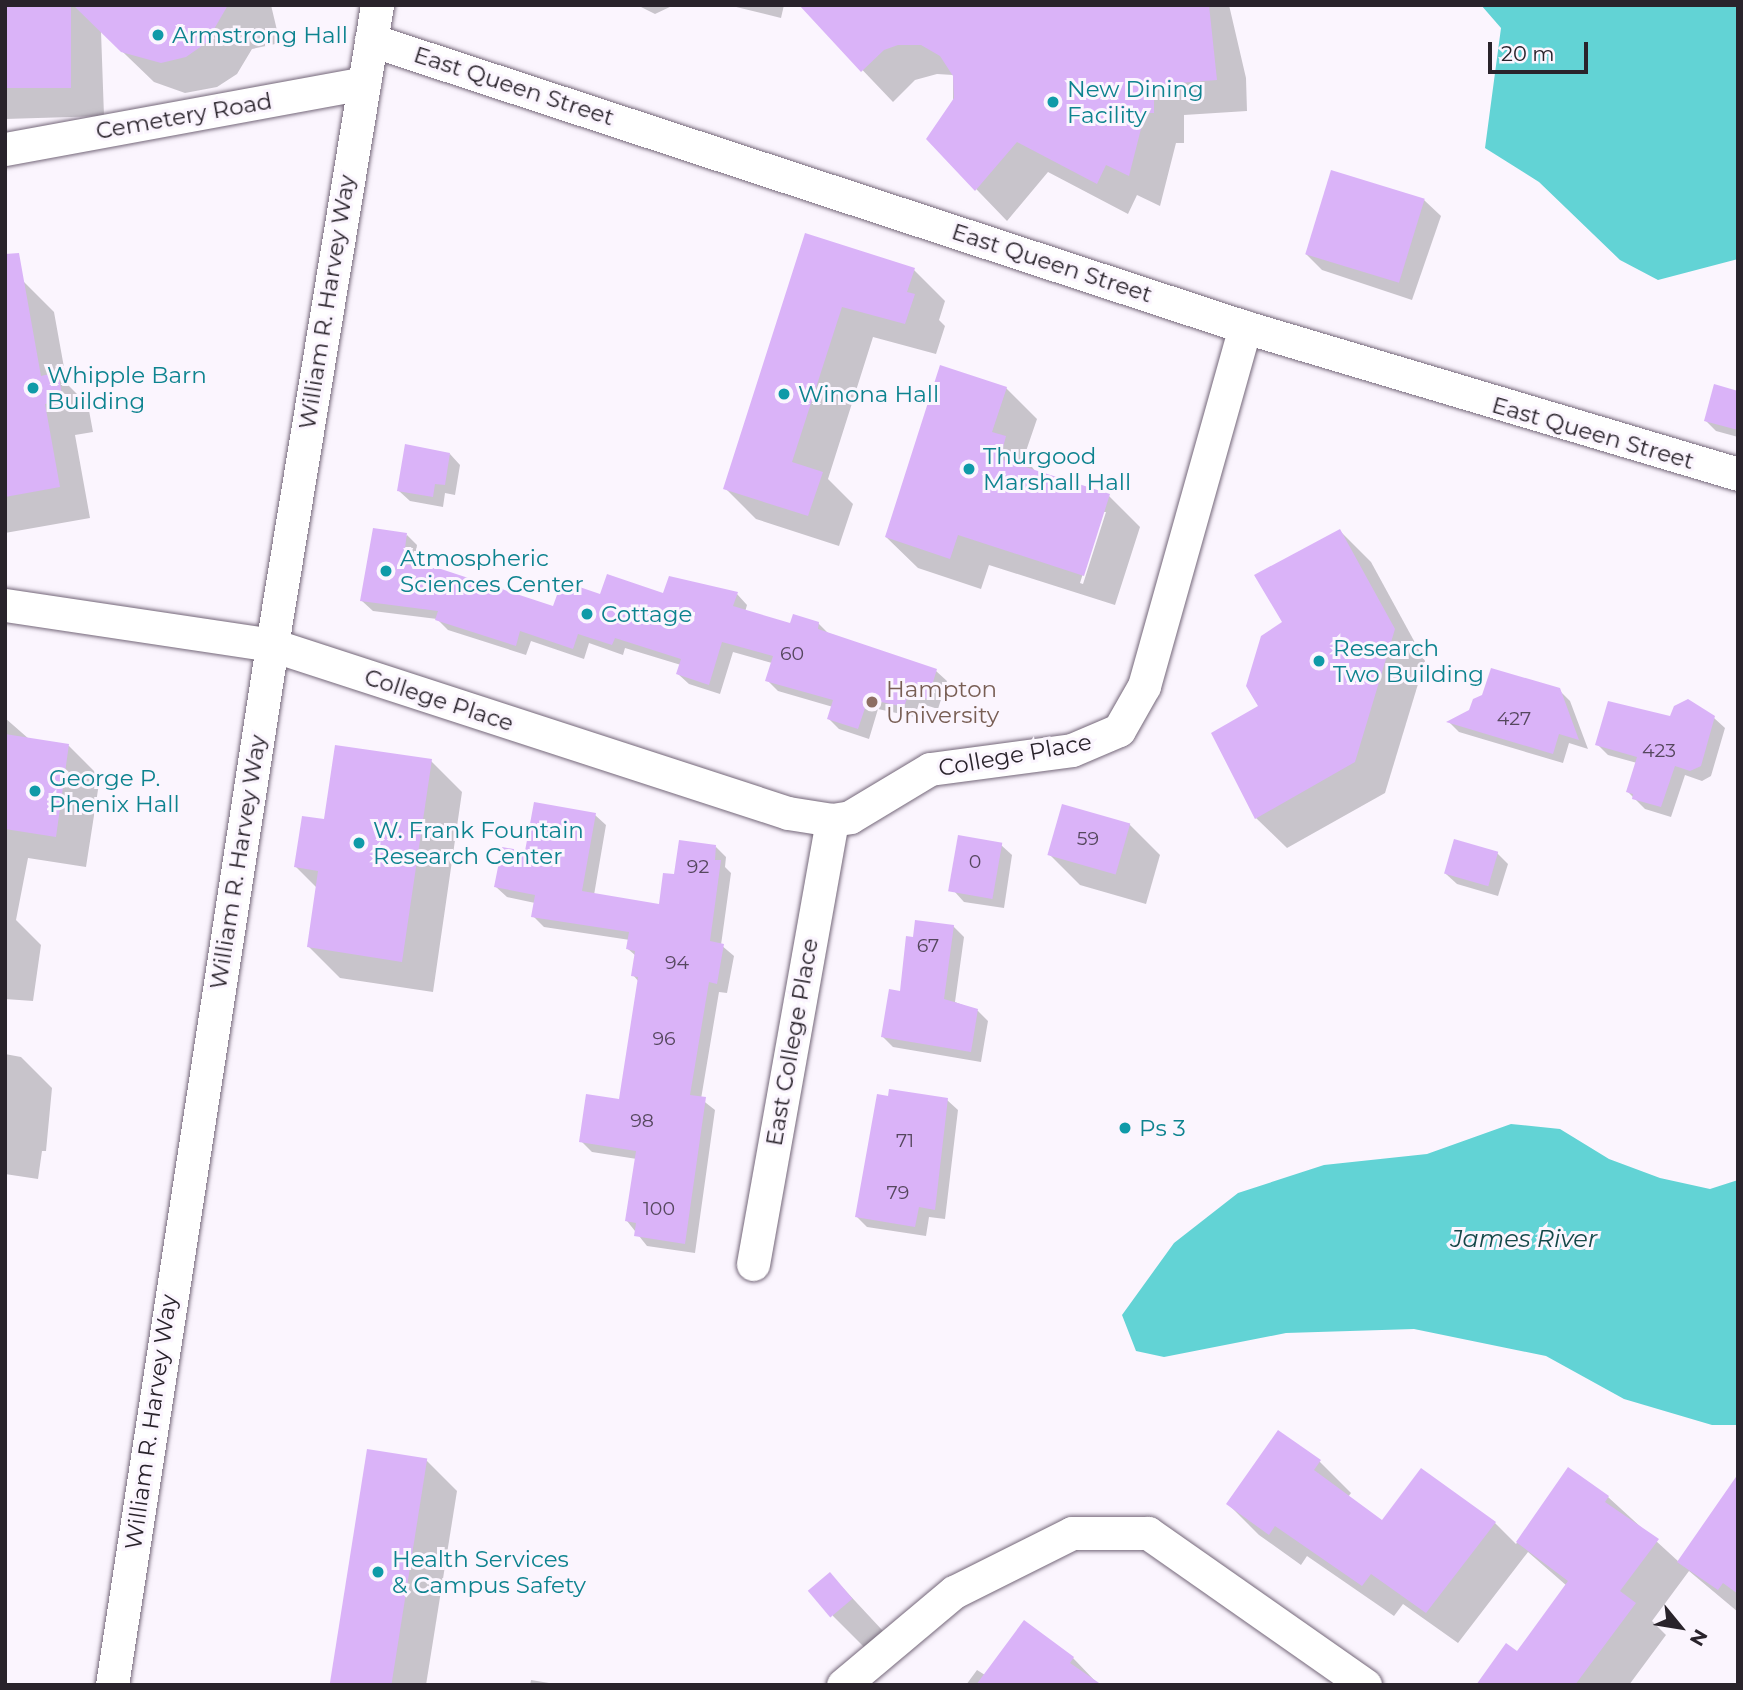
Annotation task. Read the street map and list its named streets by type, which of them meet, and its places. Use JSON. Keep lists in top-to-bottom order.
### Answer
{
  "streets": {
    "street": [
      "East Queen Street",
      "Cemetery Road",
      "William R. Harvey Way",
      "College Place",
      "East College Place"
    ]
  },
  "crossings": [
    ["East Queen Street", "William R. Harvey Way"],
    ["East Queen Street", "College Place"],
    ["Cemetery Road", "William R. Harvey Way"],
    ["William R. Harvey Way", "College Place"],
    ["College Place", "East College Place"]
  ],
  "water": ["James River"],
  "places": [
    "Armstrong Hall",
    "New Dining Facility",
    "Whipple Barn Building",
    "Winona Hall",
    "Thurgood Marshall Hall",
    "Atmospheric Sciences Center",
    "Cottage",
    "Research Two Building",
    "Hampton University",
    "George P. Phenix Hall",
    "W. Frank Fountain Research Center",
    "Ps 3",
    "Health Services & Campus Safety"
  ],
  "house_numbers": [
    "60",
    "427",
    "423",
    "59",
    "0",
    "92",
    "67",
    "94",
    "96",
    "98",
    "71",
    "79",
    "100"
  ],
  "scale_bar": "20 m",
  "north": "bottom right"
}
